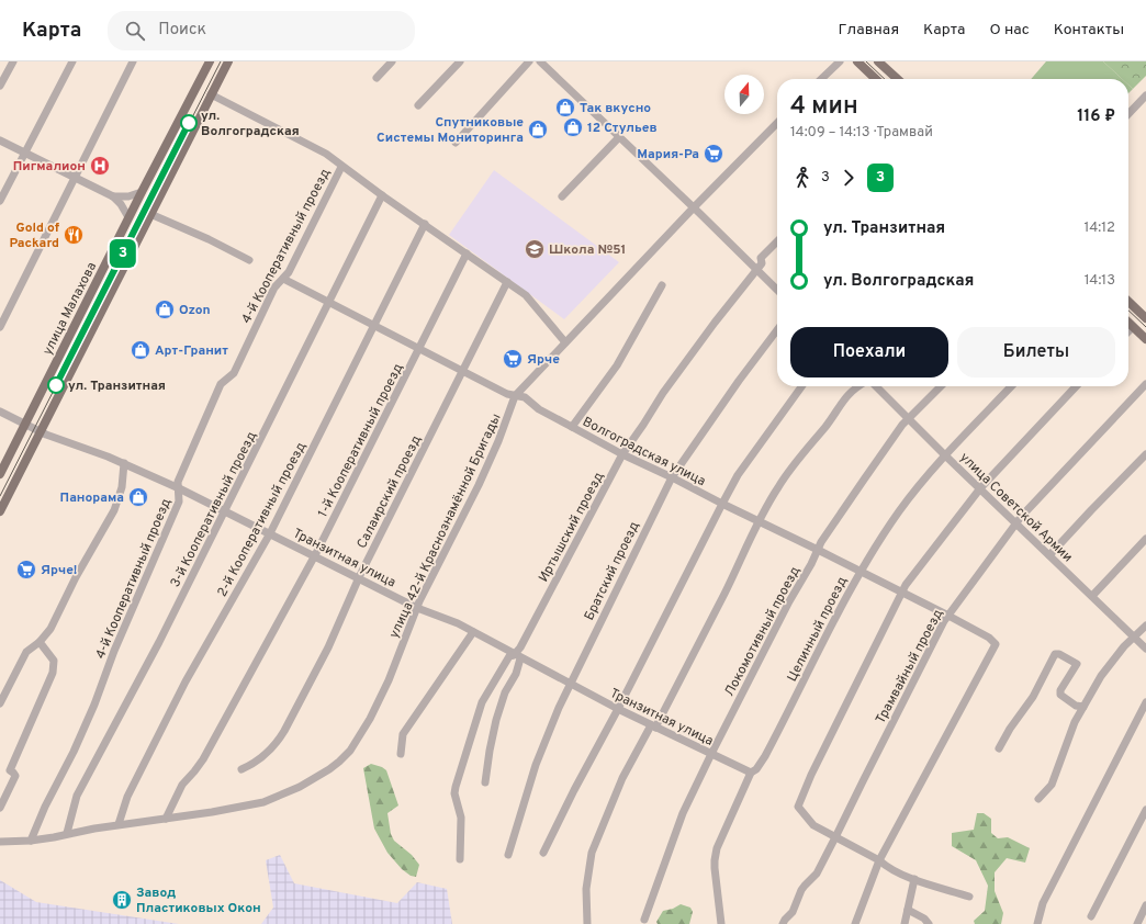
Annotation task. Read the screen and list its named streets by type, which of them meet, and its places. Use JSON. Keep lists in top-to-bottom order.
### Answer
{
  "streets": {
    "main road": ["улица Малахова"],
    "street": [
      "4-й Кооперативный проезд",
      "1-й Кооперативный проезд",
      "Волгоградская улица",
      "Салаирский проезд",
      "улица Советской Армии",
      "3-й Кооперативный проезд",
      "2-й Кооперативный проезд",
      "улица 42-й Краснознамённой Бригады",
      "Иртышский проезд",
      "Транзитная улица",
      "Братский проезд",
      "Целинный проезд",
      "Локомотивный проезд",
      "Трамвайный проезд"
    ]
  },
  "crossings": [
    ["4-й Кооперативный проезд", "Волгоградская улица"],
    ["4-й Кооперативный проезд", "улица 42-й Краснознамённой Бригады"],
    ["4-й Кооперативный проезд", "Транзитная улица"],
    ["улица Малахова", "Транзитная улица"],
    ["1-й Кооперативный проезд", "Волгоградская улица"],
    ["1-й Кооперативный проезд", "улица 42-й Краснознамённой Бригады"],
    ["1-й Кооперативный проезд", "Транзитная улица"],
    ["Волгоградская улица", "Салаирский проезд"],
    ["Волгоградская улица", "3-й Кооперативный проезд"],
    ["Волгоградская улица", "2-й Кооперативный проезд"],
    ["Волгоградская улица", "улица 42-й Краснознамённой Бригады"],
    ["Волгоградская улица", "Иртышский проезд"],
    ["Волгоградская улица", "Братский проезд"],
    ["Волгоградская улица", "Целинный проезд"],
    ["Волгоградская улица", "Локомотивный проезд"],
    ["Волгоградская улица", "Трамвайный проезд"],
    ["Салаирский проезд", "Транзитная улица"],
    ["улица Советской Армии", "Целинный проезд"],
    ["улица Советской Армии", "Локомотивный проезд"],
    ["улица Советской Армии", "Трамвайный проезд"],
    ["3-й Кооперативный проезд", "улица 42-й Краснознамённой Бригады"],
    ["3-й Кооперативный проезд", "Транзитная улица"],
    ["2-й Кооперативный проезд", "улица 42-й Краснознамённой Бригады"],
    ["2-й Кооперативный проезд", "Транзитная улица"],
    ["улица 42-й Краснознамённой Бригады", "Транзитная улица"],
    ["Иртышский проезд", "Транзитная улица"],
    ["Транзитная улица", "Братский проезд"],
    ["Транзитная улица", "Целинный проезд"],
    ["Транзитная улица", "Локомотивный проезд"]
  ],
  "places": {
    "shop": [
      "Так вкусно",
      "12 Стульев",
      "Спутниковые Системы Мониторинга",
      "Ozon",
      "Арт-Гранит",
      "Панорама"
    ],
    "other": ["ул. Волгоградская", "ул. Транзитная"],
    "supermarket": ["Мария-Ра", "Ярче", "Ярче!"],
    "hospital": ["Пигмалион"],
    "restaurant": ["Gold of Packard"],
    "school or university": ["Школа №51"],
    "building": ["Завод Пластиковых Окон"]
  },
  "lines": ["tram line 3"],
  "north": "top",
  "page": {
    "header": "Карта",
    "search": "Поиск",
    "nav": [
      "Главная",
      "Карта",
      "О нас",
      "Контакты"
    ],
    "on_map": "3",
    "heading": ["4 мин", "14:09 – 14:13 · Трамвай", "116 ₽"],
    "legs": ["3", "3"],
    "list": [
      {
        "name": "ул. Транзитная",
        "value": "14:12"
      },
      {
        "name": "ул. Волгоградская",
        "value": "14:13"
      }
    ],
    "buttons": ["Поехали", "Билеты"]
  }
}
